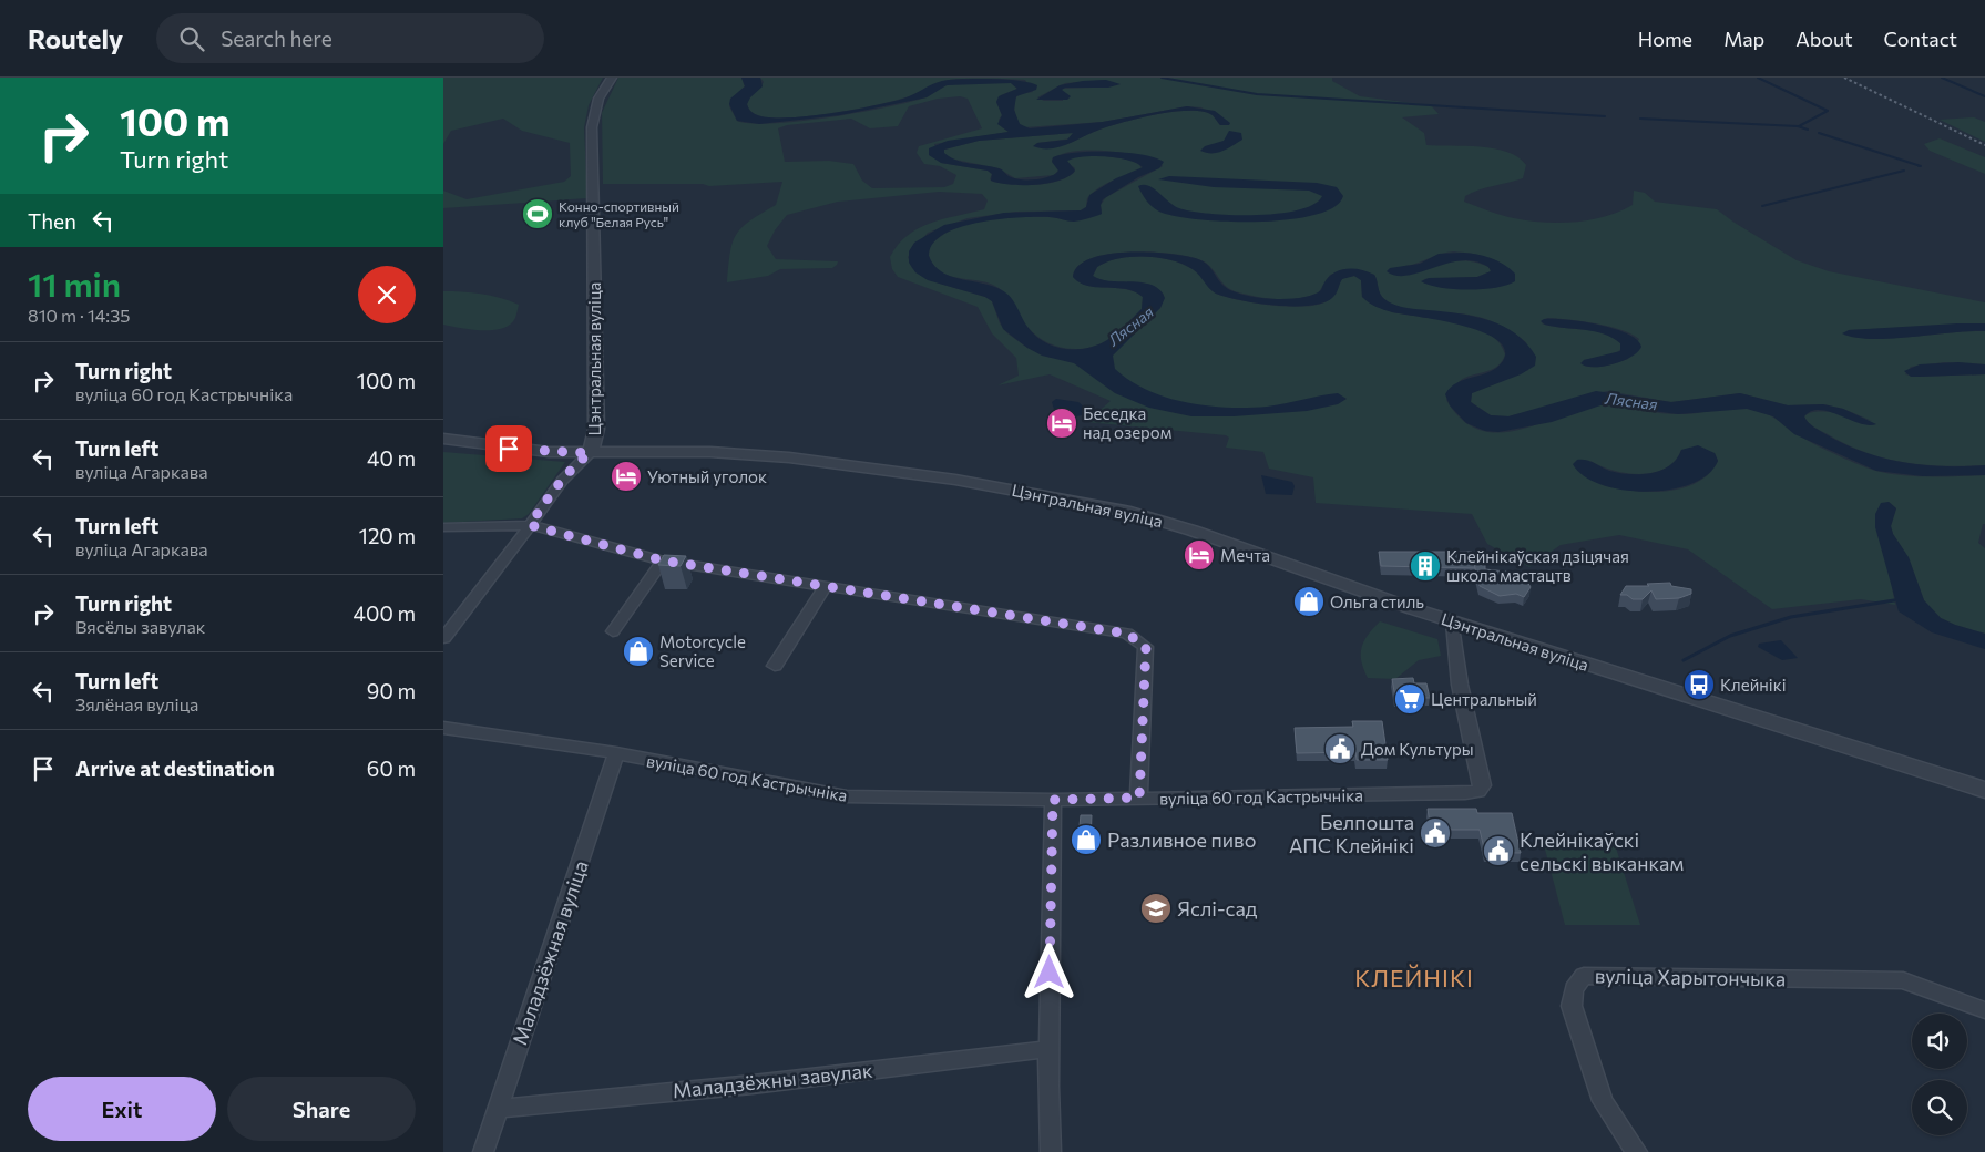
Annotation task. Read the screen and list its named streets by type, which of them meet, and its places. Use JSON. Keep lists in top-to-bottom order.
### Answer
{
  "streets": {
    "street": [
      "Цэнтральная вуліца",
      "вуліца 60 год Кастрычніка",
      "Маладзёжная вуліца",
      "вуліца Харытончыка",
      "Маладзёжны завулак"
    ]
  },
  "crossings": [
    ["Цэнтральная вуліца", "вуліца 60 год Кастрычніка"],
    ["вуліца 60 год Кастрычніка", "Маладзёжная вуліца"],
    ["Маладзёжная вуліца", "Маладзёжны завулак"]
  ],
  "districts": ["КЛЕЙНІКІ"],
  "water": ["Лясная"],
  "places": {
    "sports": ["Конно-спортивный клуб \"Белая Русь\""],
    "hotel": ["Беседка над озером", "Уютный уголок", "Мечта"],
    "building": ["Клейнікаўская дзіцячая школа мастацтв"],
    "shop": ["Ольга стиль", "Motorcycle Service", "Разливное пиво"],
    "bus stop": ["Клейнікі"],
    "supermarket": ["Центральный"],
    "public building": ["Дом Культуры", "Белпошта АПС Клейнікі", "Клейнікаўскі сельскі выканкам"],
    "school or university": ["Яслі-сад"]
  },
  "page": {
    "header": "Routely",
    "search": "Search here",
    "nav": [
      "Home",
      "Map",
      "About",
      "Contact"
    ],
    "turn": ["100 m", "Turn right"],
    "then": "Then",
    "heading": ["11 min", "810 m · 14:35"],
    "list": [
      {
        "name": "Turn right",
        "note": "вуліца 60 год Кастрычніка",
        "value": "100 m"
      },
      {
        "name": "Turn left",
        "note": "вуліца Агаркава",
        "value": "40 m"
      },
      {
        "name": "Turn left",
        "note": "вуліца Агаркава",
        "value": "120 m"
      },
      {
        "name": "Turn right",
        "note": "Вясёлы завулак",
        "value": "400 m"
      },
      {
        "name": "Turn left",
        "note": "Зялёная вуліца",
        "value": "90 m"
      },
      {
        "name": "Arrive at destination",
        "value": "60 m"
      }
    ],
    "buttons": ["Exit", "Share"]
  }
}
